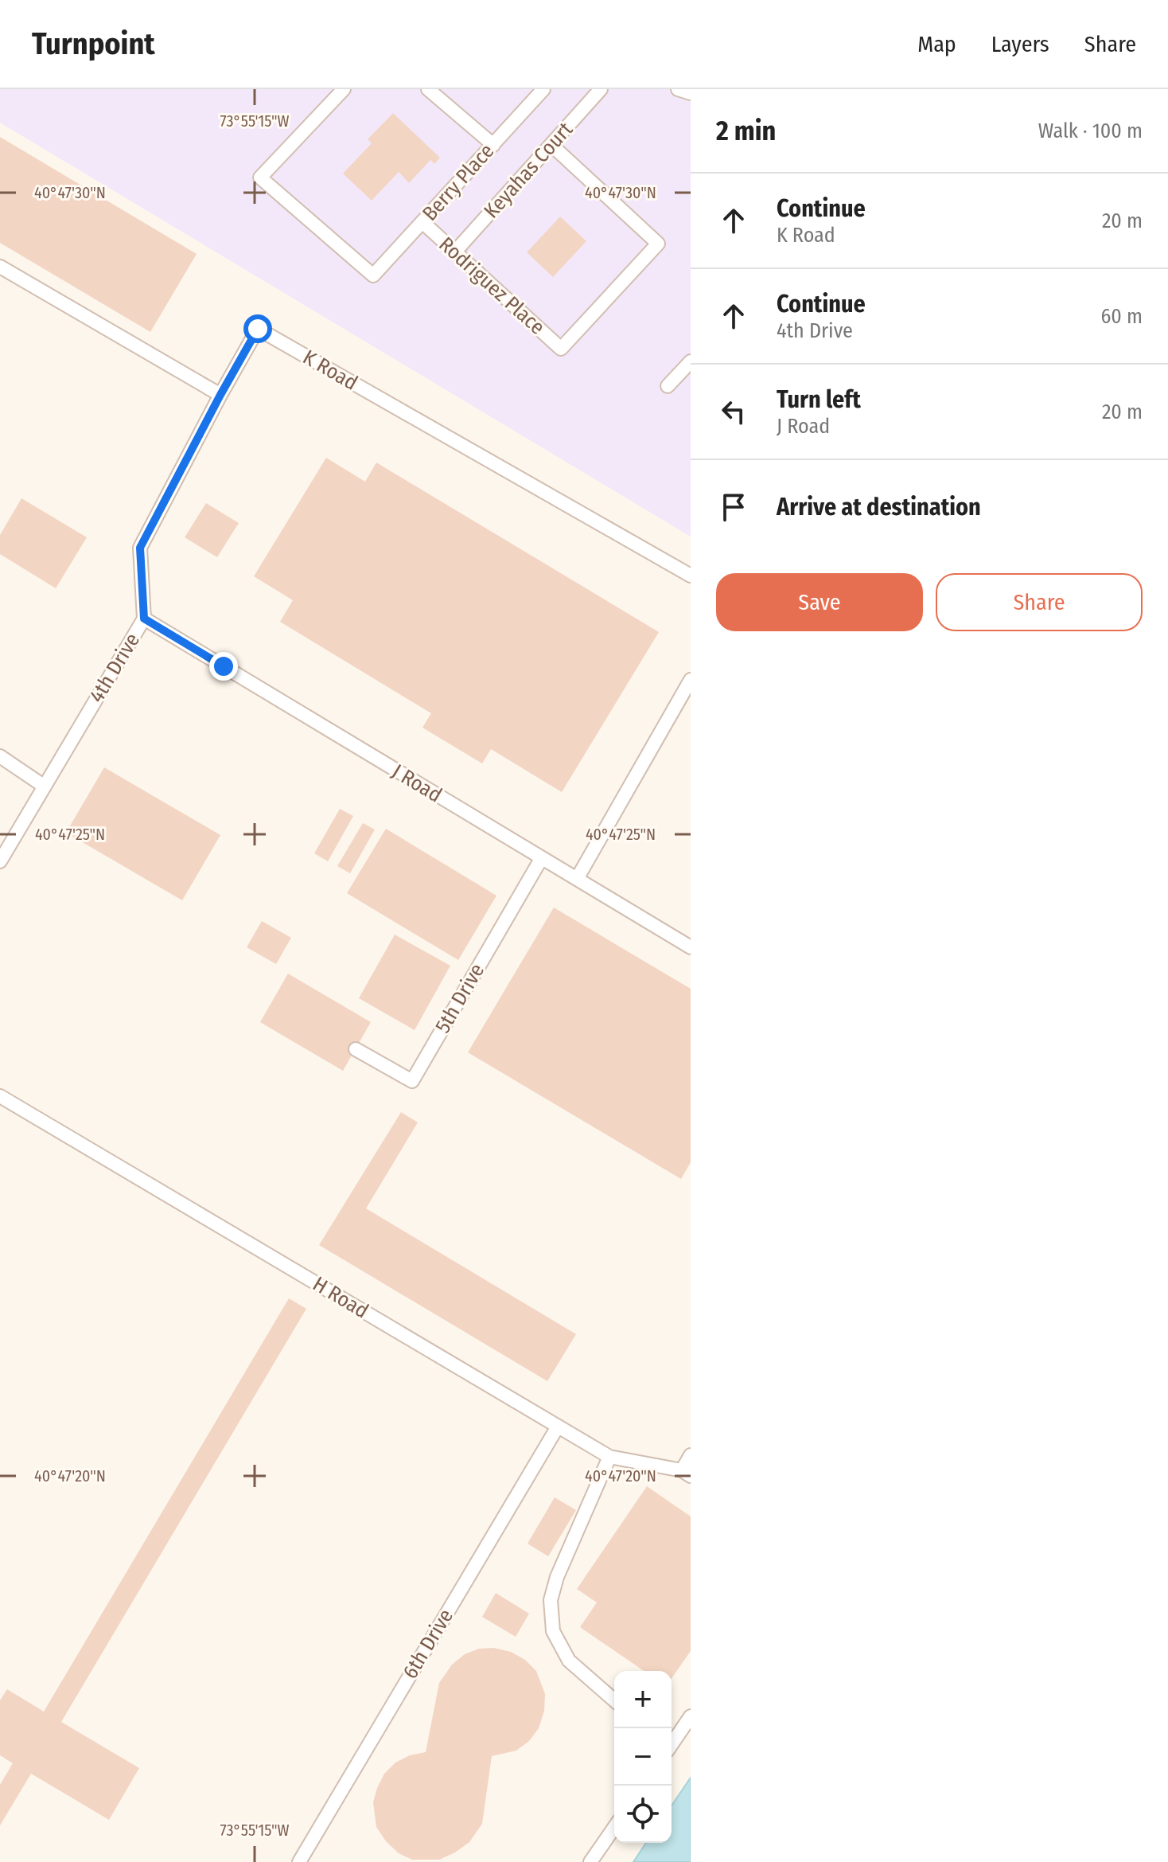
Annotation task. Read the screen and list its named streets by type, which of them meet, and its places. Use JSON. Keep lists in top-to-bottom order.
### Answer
{
  "streets": {
    "lane": [
      "Keyahas Court",
      "Berry Place",
      "Rodriguez Place",
      "K Road",
      "4th Drive",
      "J Road",
      "5th Drive",
      "H Road",
      "6th Drive"
    ]
  },
  "crossings": [
    ["Keyahas Court", "Rodriguez Place"],
    ["Berry Place", "Rodriguez Place"],
    ["K Road", "4th Drive"],
    ["4th Drive", "J Road"],
    ["J Road", "5th Drive"],
    ["H Road", "6th Drive"]
  ],
  "page": {
    "header": "Turnpoint",
    "nav": ["Map", "Layers", "Share"],
    "heading": ["2 min", "Walk · 100 m"],
    "list": [
      ["Continue", "K Road", "20 m"],
      ["Continue", "4th Drive", "60 m"],
      ["Turn left", "J Road", "20 m"],
      "Arrive at destination"
    ],
    "buttons": ["Save", "Share"],
    "map_buttons": ["+", "−"]
  },
  "coordinates": [
    "73°55'15\"W",
    "40°47'30\"N",
    "40°47'25\"N",
    "40°47'20\"N"
  ]
}
